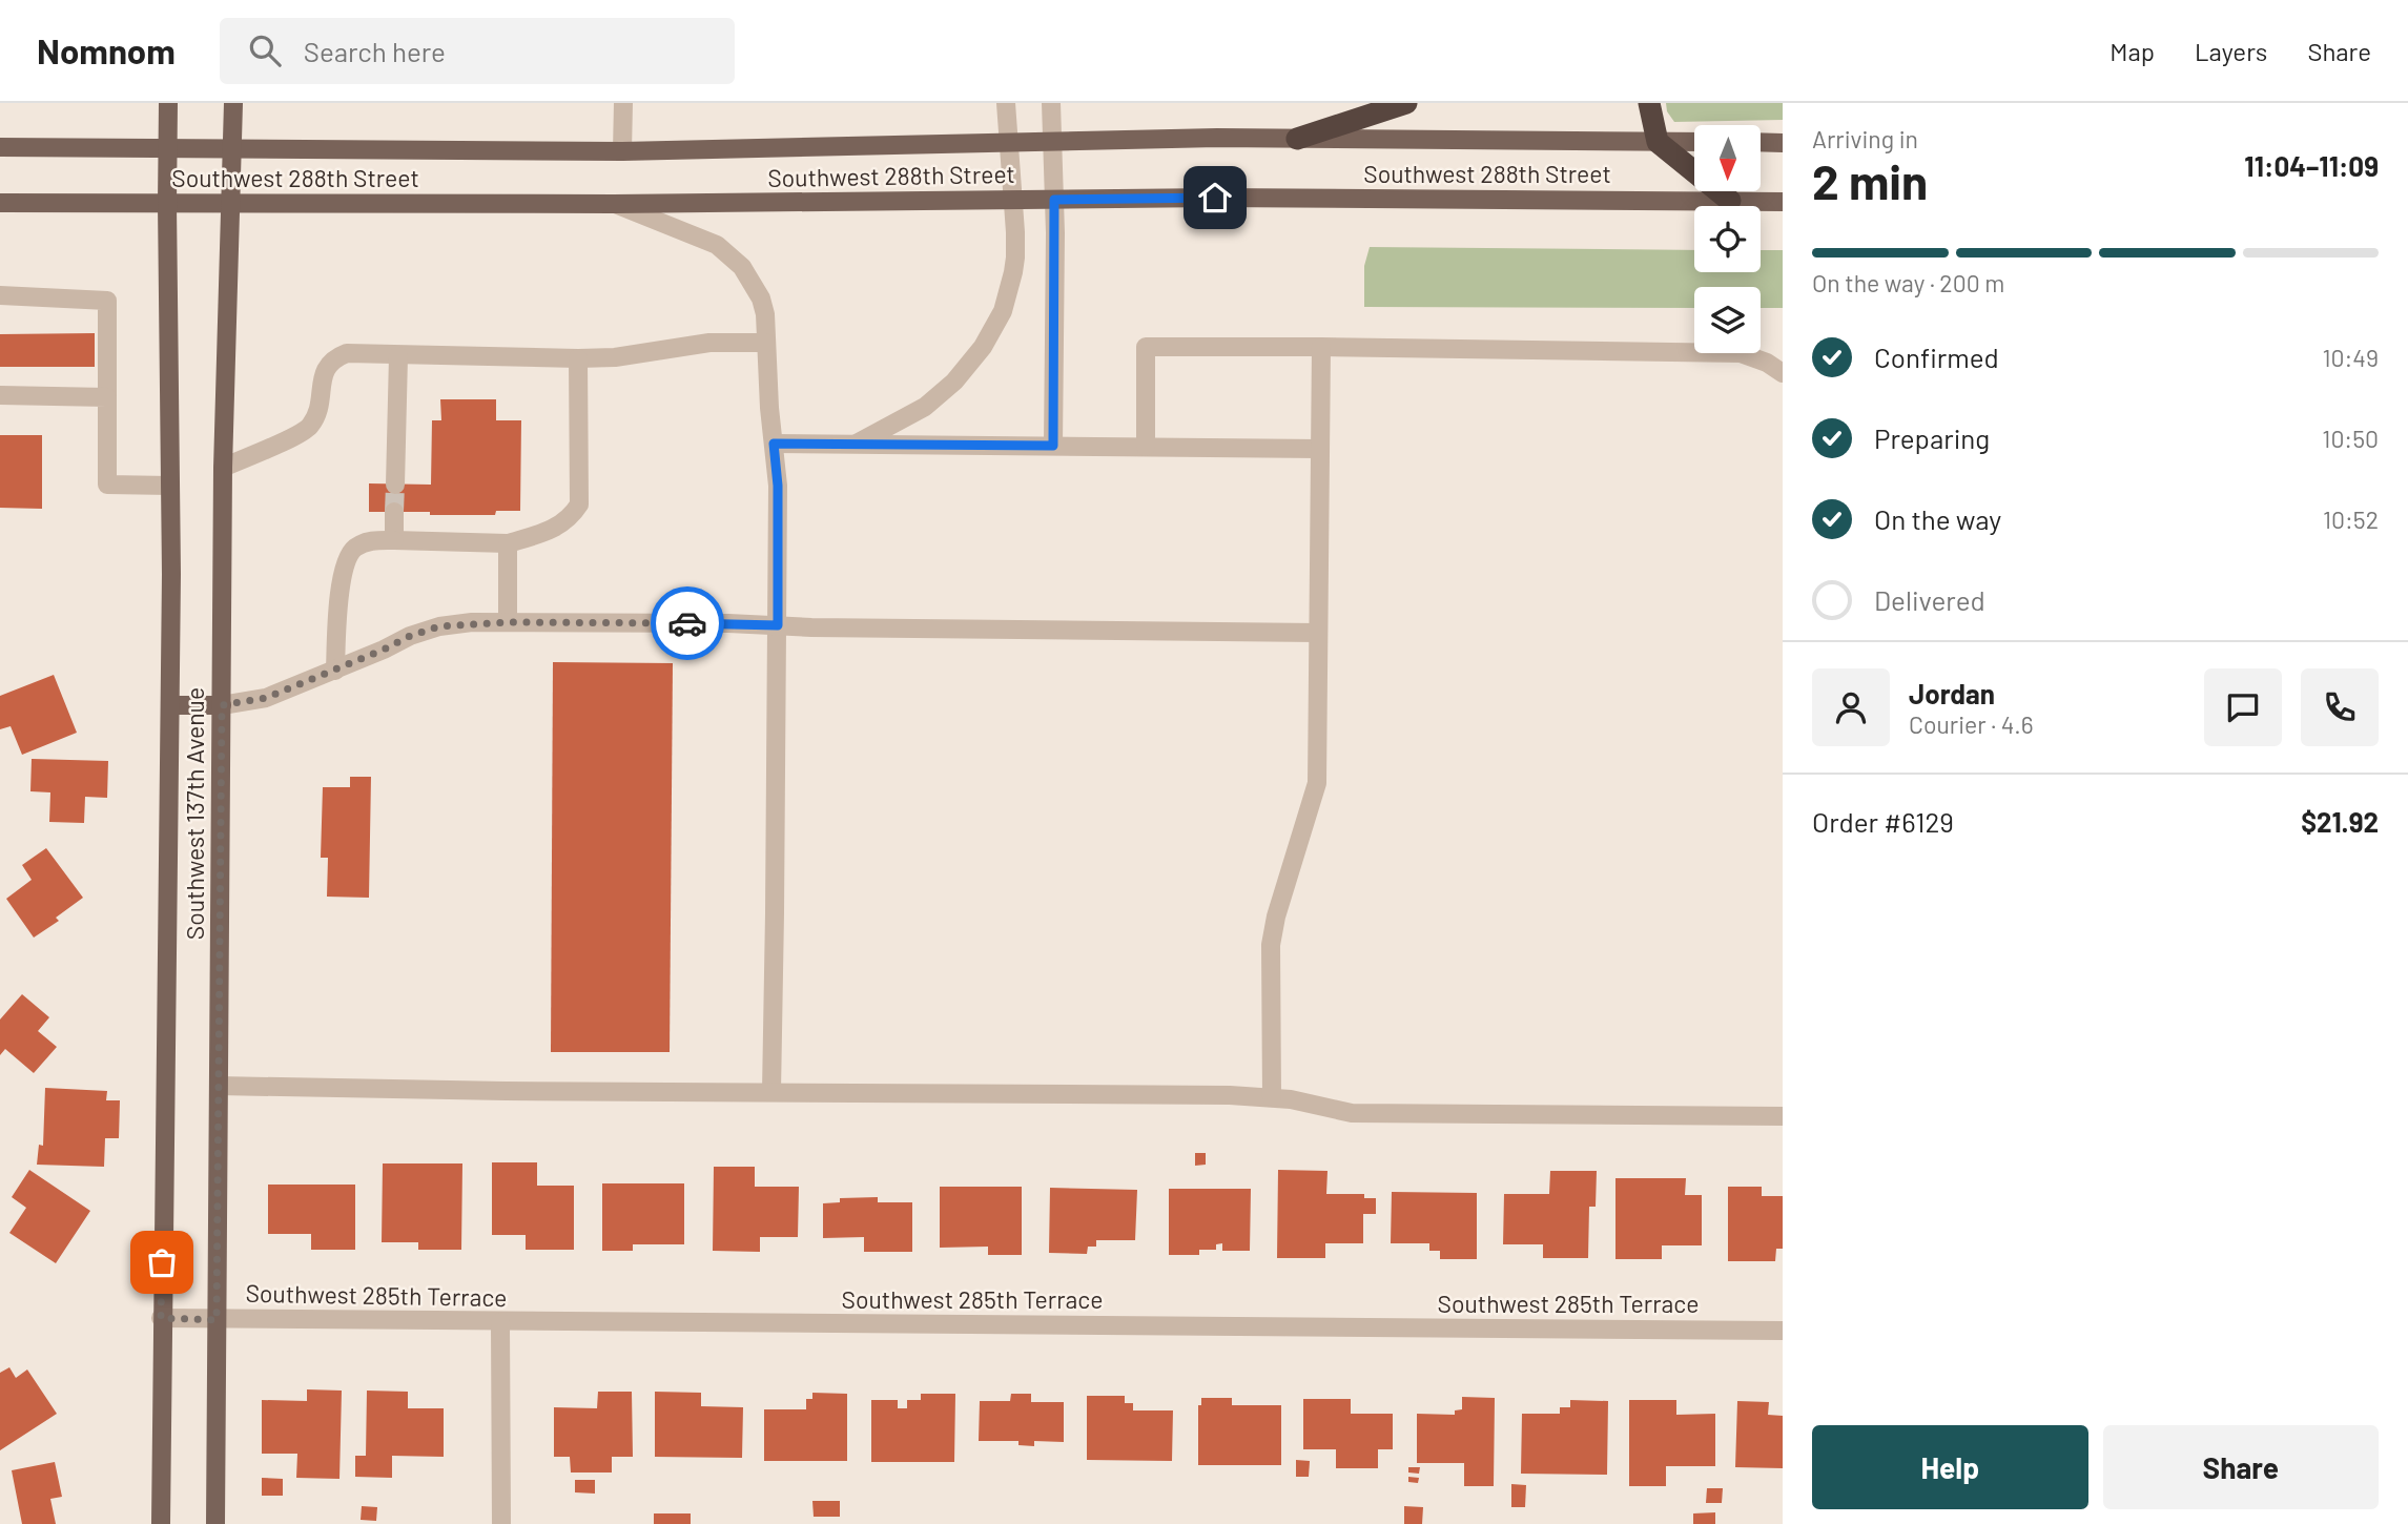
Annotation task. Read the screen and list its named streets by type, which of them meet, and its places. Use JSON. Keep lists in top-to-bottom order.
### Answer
{
  "streets": {
    "main road": ["Southwest 288th Street", "Southwest 137th Avenue"],
    "street": ["Southwest 285th Terrace"]
  },
  "crossings": [
    ["Southwest 288th Street", "Southwest 137th Avenue"],
    ["Southwest 137th Avenue", "Southwest 285th Terrace"]
  ],
  "north": "bottom",
  "page": {
    "header": "Nomnom",
    "search": "Search here",
    "nav": ["Map", "Layers", "Share"],
    "heading": ["2 min", "Arriving in", "11:04–11:09"],
    "panel": [
      "Jordan",
      "Courier · 4.6",
      "Order #6129",
      "$21.92"
    ],
    "bar": "On the way · 200 m",
    "list": [
      ["Confirmed", "10:49"],
      ["Preparing", "10:50"],
      ["On the way", "10:52"],
      "Delivered"
    ],
    "buttons": ["Help", "Share"]
  }
}
